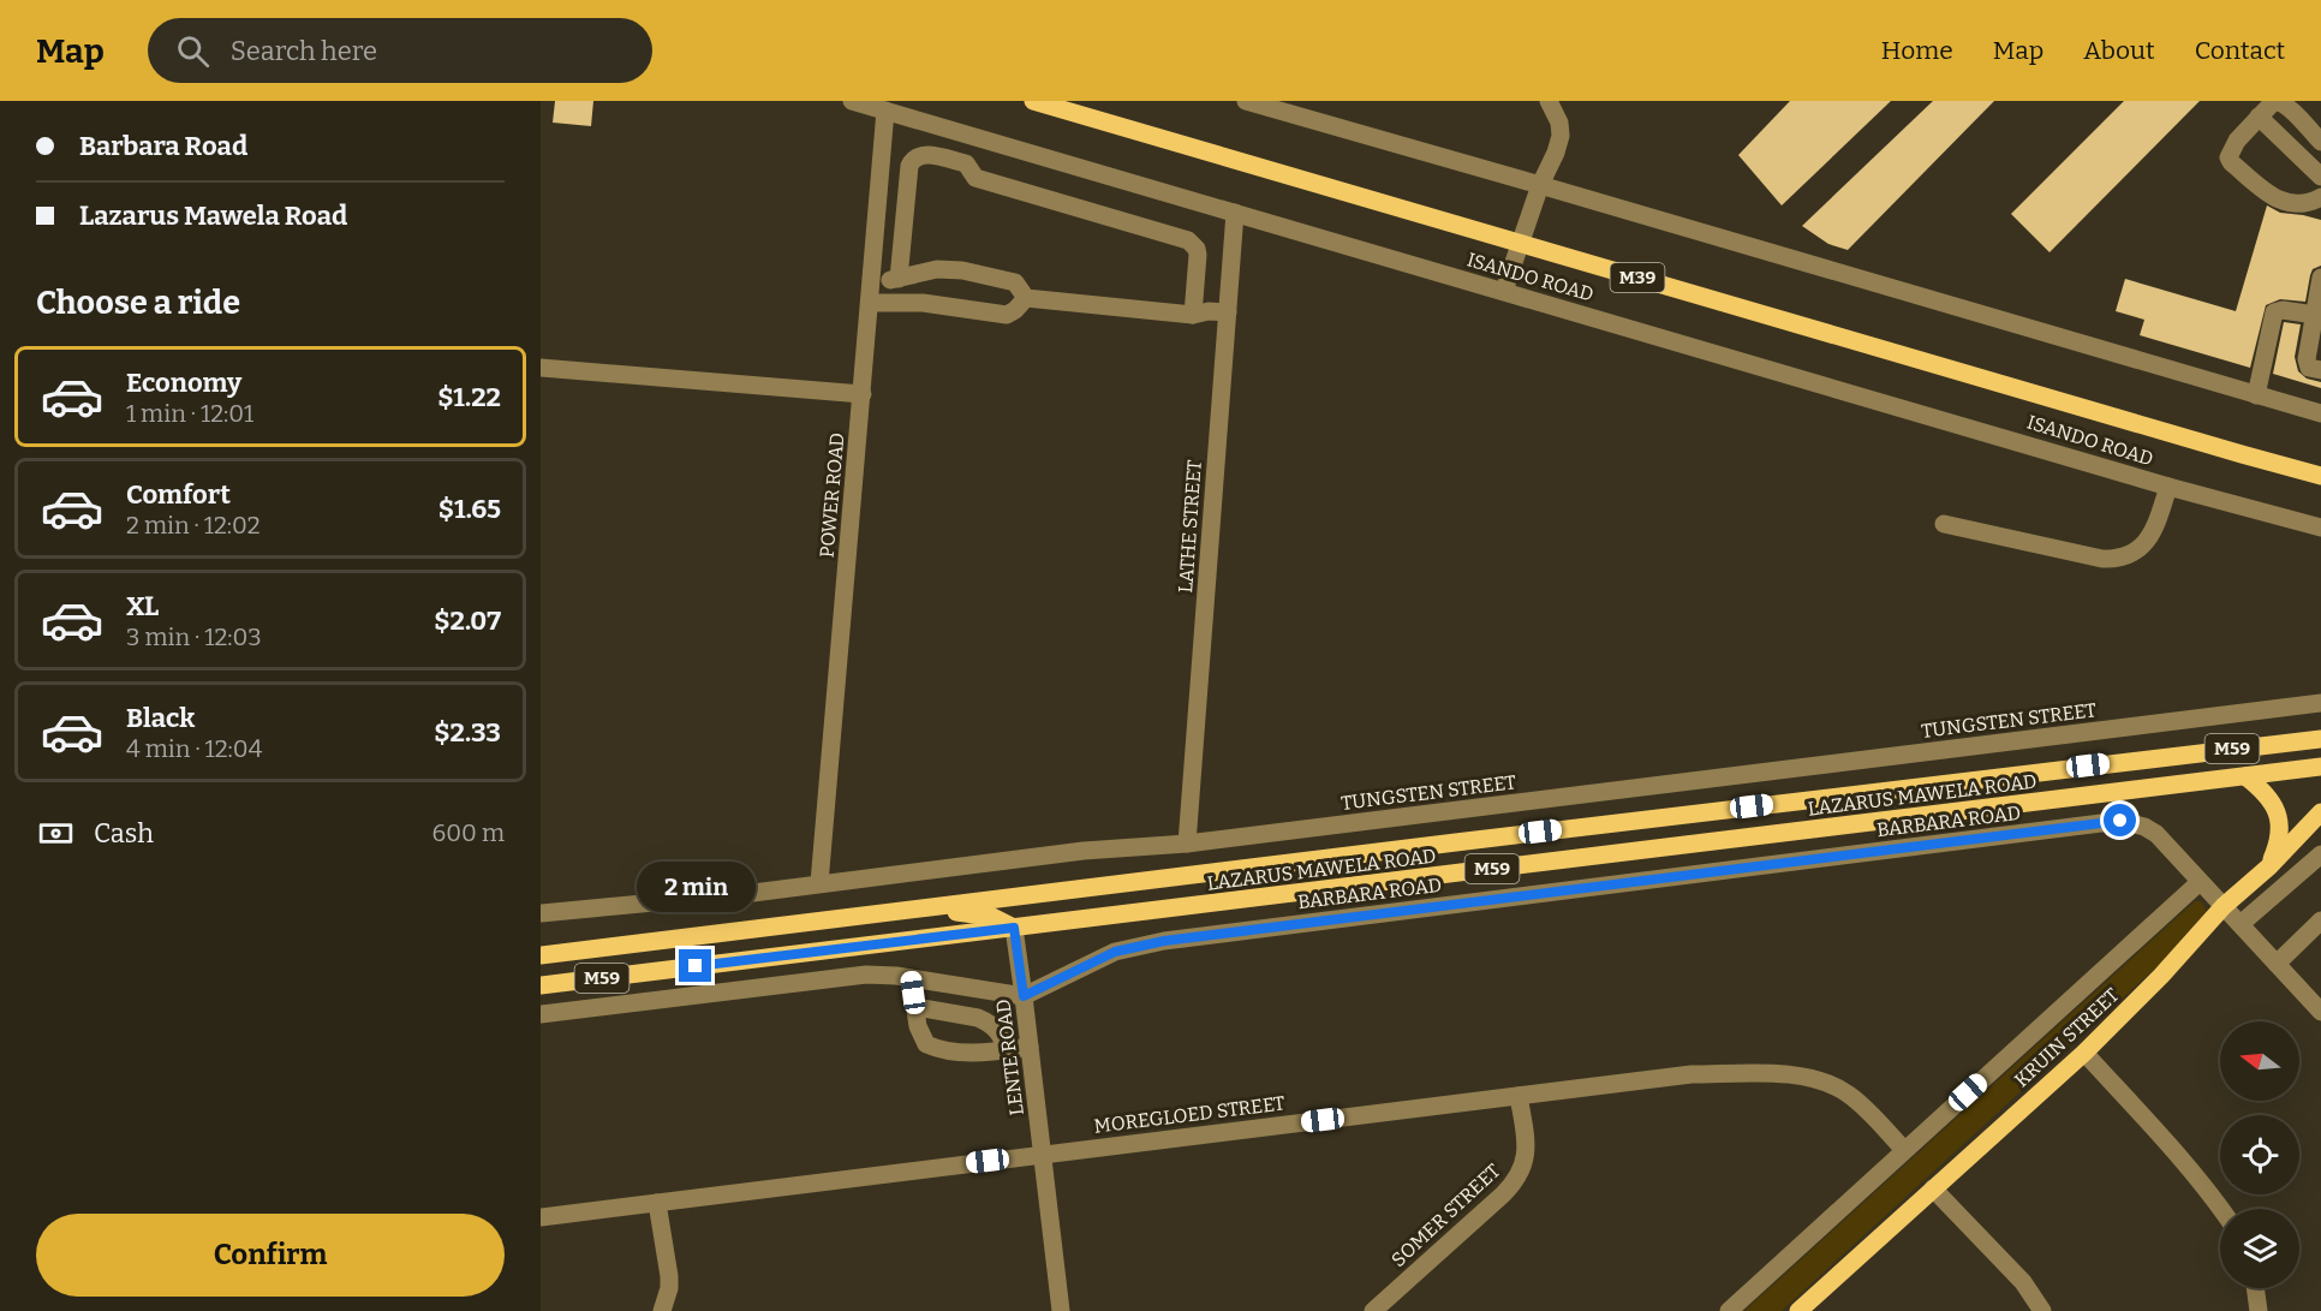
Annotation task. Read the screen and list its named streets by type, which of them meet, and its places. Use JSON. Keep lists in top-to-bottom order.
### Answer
{
  "streets": {
    "main road": [
      "ISANDO ROAD",
      "M39",
      "M59",
      "LAZARUS MAWELA ROAD",
      "KRUIN STREET"
    ],
    "street": [
      "POWER ROAD",
      "LATHE STREET",
      "TUNGSTEN STREET",
      "BARBARA ROAD",
      "LENTE ROAD",
      "MOREGLOED STREET",
      "SOMER STREET"
    ]
  },
  "crossings": [
    ["ISANDO ROAD", "POWER ROAD"],
    ["ISANDO ROAD", "LATHE STREET"],
    ["POWER ROAD", "TUNGSTEN STREET"],
    ["LATHE STREET", "TUNGSTEN STREET"],
    ["LAZARUS MAWELA ROAD", "LENTE ROAD"],
    ["BARBARA ROAD", "KRUIN STREET"],
    ["BARBARA ROAD", "LENTE ROAD"],
    ["KRUIN STREET", "MOREGLOED STREET"],
    ["LENTE ROAD", "MOREGLOED STREET"],
    ["MOREGLOED STREET", "SOMER STREET"]
  ],
  "north": "left",
  "page": {
    "header": "Map",
    "search": "Search here",
    "nav": [
      "Home",
      "Map",
      "About",
      "Contact"
    ],
    "banner": ["Barbara Road", "Lazarus Mawela Road"],
    "heading": "Choose a ride",
    "list": [
      {
        "name": "Economy",
        "note": "1 min · 12:01",
        "value": "$1.22"
      },
      {
        "name": "Comfort",
        "note": "2 min · 12:02",
        "value": "$1.65"
      },
      {
        "name": "XL",
        "note": "3 min · 12:03",
        "value": "$2.07"
      },
      {
        "name": "Black",
        "note": "4 min · 12:04",
        "value": "$2.33"
      }
    ],
    "pay": ["Cash", "600 m"],
    "bubble": "2 min",
    "buttons": "Confirm"
  }
}
